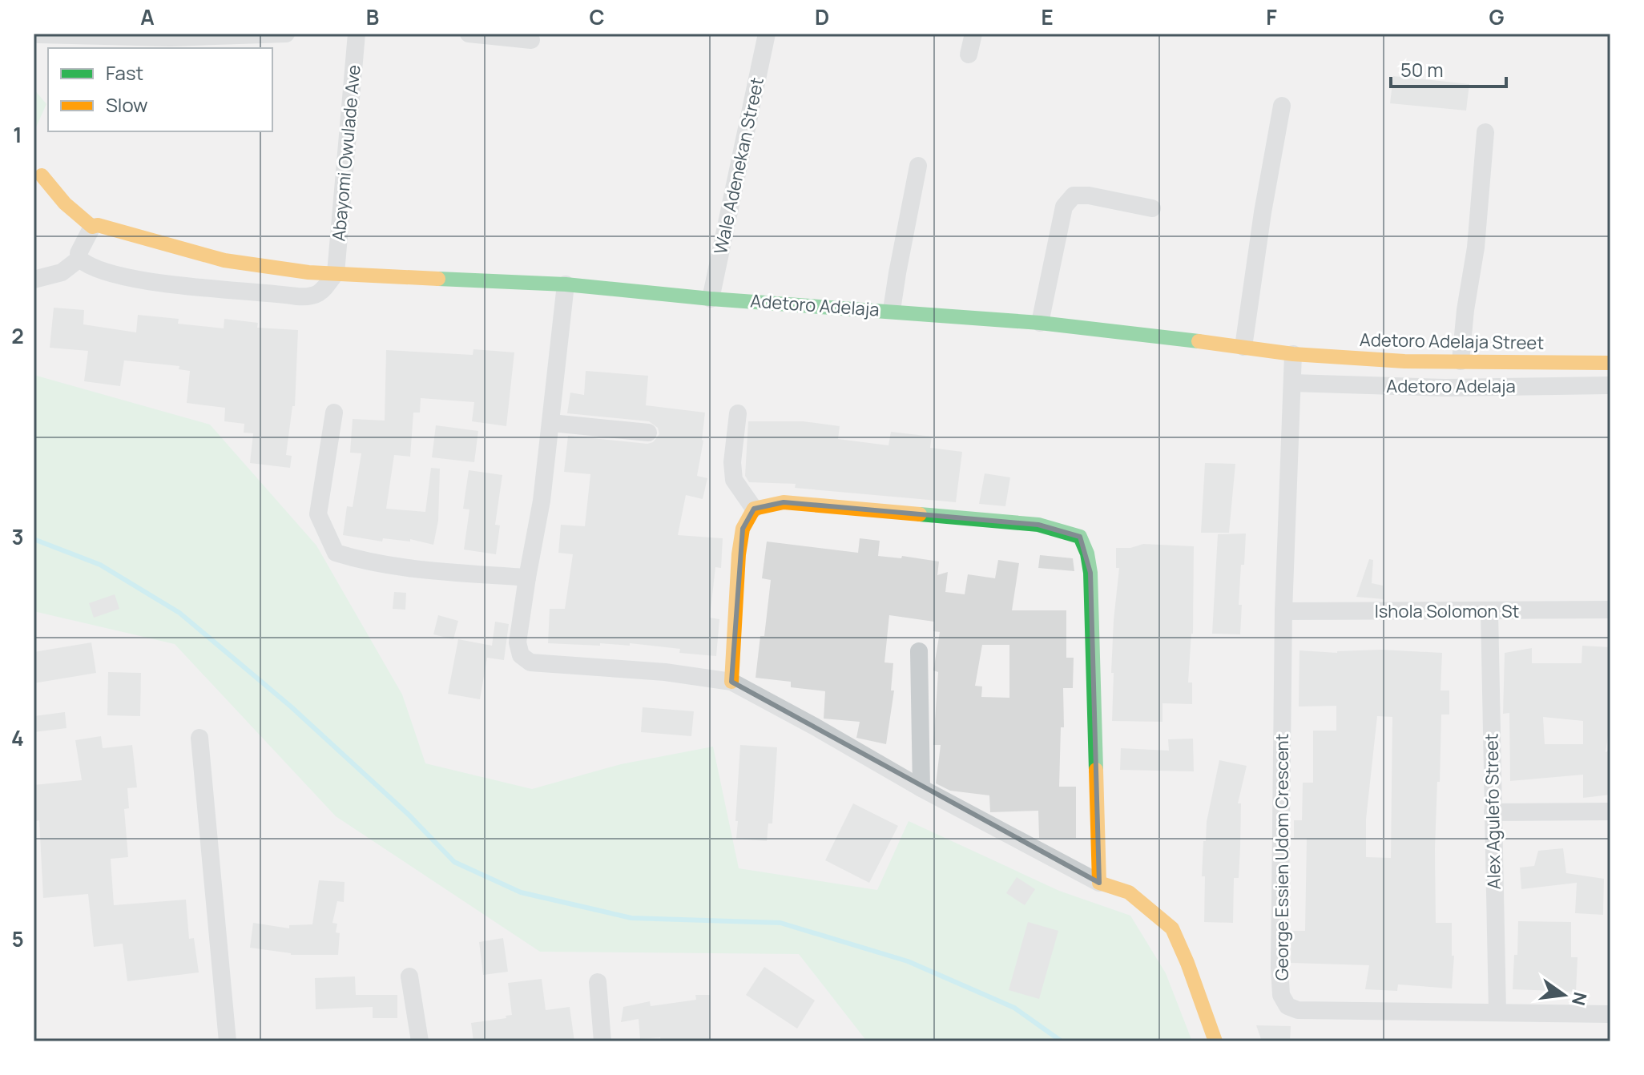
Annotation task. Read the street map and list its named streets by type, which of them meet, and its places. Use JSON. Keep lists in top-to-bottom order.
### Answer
{
  "streets": {
    "street": [
      "Abayomi Owulade Ave",
      "Wale Adenekan Street",
      "Adetoro Adelaja",
      "Adetoro Adelaja Street",
      "Ishola Solomon St",
      "Alex Agulefo Street",
      "George Essien Udom Crescent"
    ]
  },
  "crossings": [
    ["Abayomi Owulade Ave", "Adetoro Adelaja"],
    ["Wale Adenekan Street", "Adetoro Adelaja"],
    ["Adetoro Adelaja", "Adetoro Adelaja Street"],
    ["Adetoro Adelaja", "George Essien Udom Crescent"],
    ["Adetoro Adelaja Street", "George Essien Udom Crescent"],
    ["Ishola Solomon St", "Alex Agulefo Street"],
    ["Ishola Solomon St", "George Essien Udom Crescent"],
    ["Alex Agulefo Street", "George Essien Udom Crescent"]
  ],
  "legend": ["Fast", "Slow"],
  "scale_bar": "50 m",
  "north": "right",
  "grid": {
    "columns": [
      "A",
      "B",
      "C",
      "D",
      "E",
      "F",
      "G"
    ],
    "rows": [
      "1",
      "2",
      "3",
      "4",
      "5"
    ]
  }
}
